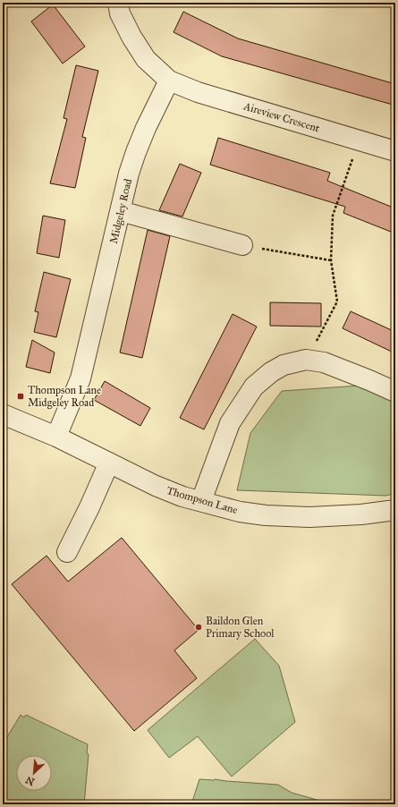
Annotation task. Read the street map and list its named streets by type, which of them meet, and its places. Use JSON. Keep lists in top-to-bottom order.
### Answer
{
  "streets": {
    "street": ["Aireview Crescent", "Midgeley Road", "Thompson Lane"]
  },
  "crossings": [
    ["Aireview Crescent", "Midgeley Road"],
    ["Midgeley Road", "Thompson Lane"]
  ],
  "places": {
    "transit": ["Thompson Lane Midgeley Road"],
    "other": ["Baildon Glen Primary School"]
  },
  "north": "bottom left"
}
